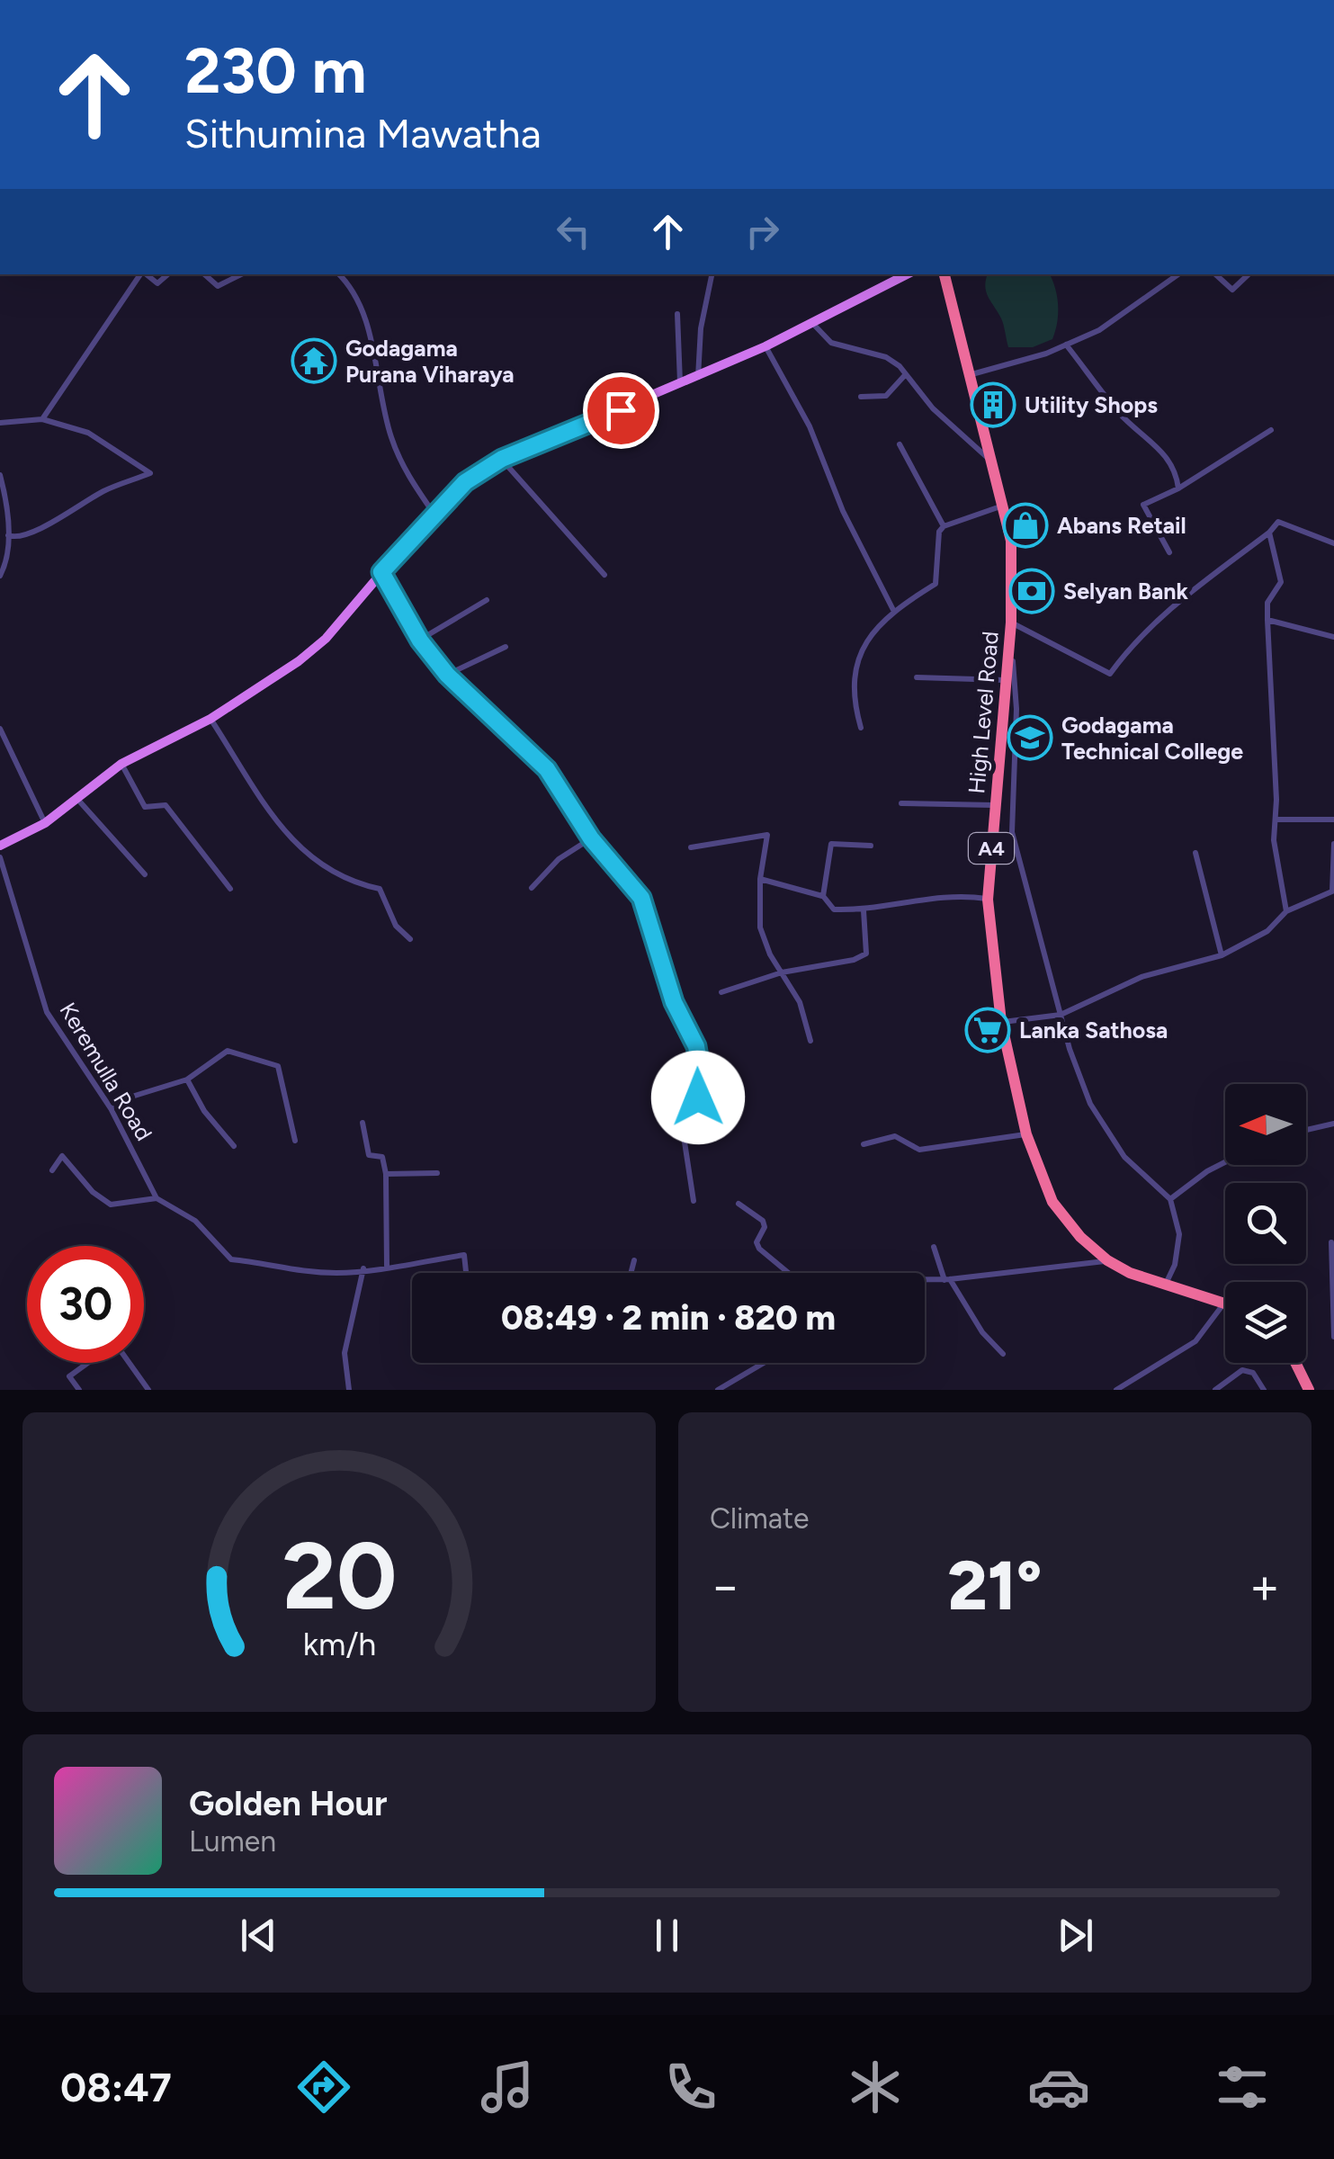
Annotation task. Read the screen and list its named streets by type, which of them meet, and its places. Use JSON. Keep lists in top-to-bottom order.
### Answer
{
  "streets": {
    "highway": ["High Level Road", "A4"],
    "street": ["Keremulla Road"]
  },
  "places": {
    "temple": ["Godagama Purana Viharaya"],
    "building": ["Utility Shops"],
    "shop": ["Abans Retail"],
    "bank": ["Selyan Bank"],
    "school or university": ["Godagama Technical College"],
    "supermarket": ["Lanka Sathosa"]
  },
  "north": "left",
  "page": {
    "turn": ["230 m", "Sithumina Mawatha"],
    "limit": "30",
    "trip": "08:49 · 2 min · 820 m",
    "tile": "Climate",
    "heat": ["−", "21°", "+"],
    "song": ["Golden Hour", "Lumen"],
    "tabs": "08:47",
    "gauge": ["20", "km/h"]
  }
}
